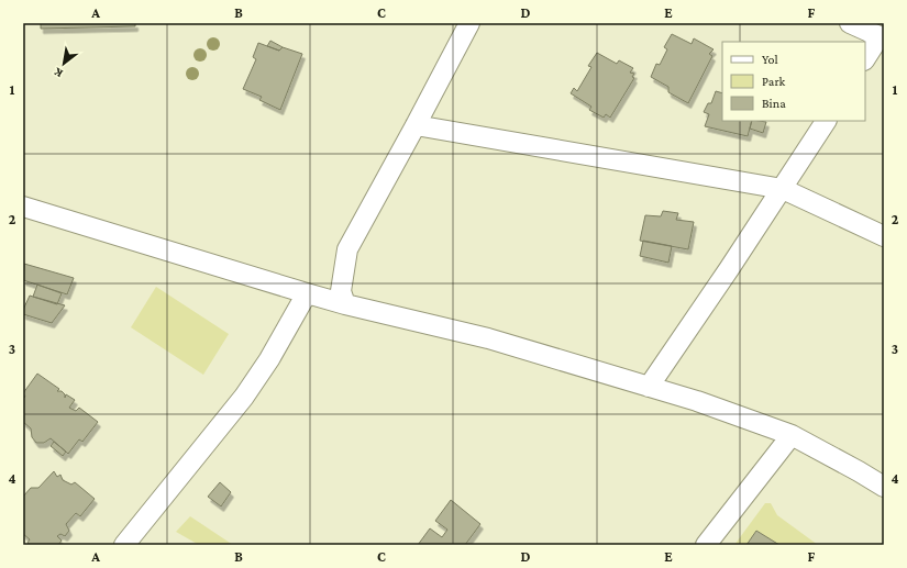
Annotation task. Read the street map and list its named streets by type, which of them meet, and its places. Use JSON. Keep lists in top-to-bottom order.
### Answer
{
  "legend": ["Yol", "Park", "Bina"],
  "north": "bottom left",
  "grid": {
    "columns": [
      "A",
      "B",
      "C",
      "D",
      "E",
      "F"
    ],
    "rows": [
      "1",
      "2",
      "3",
      "4"
    ]
  }
}
